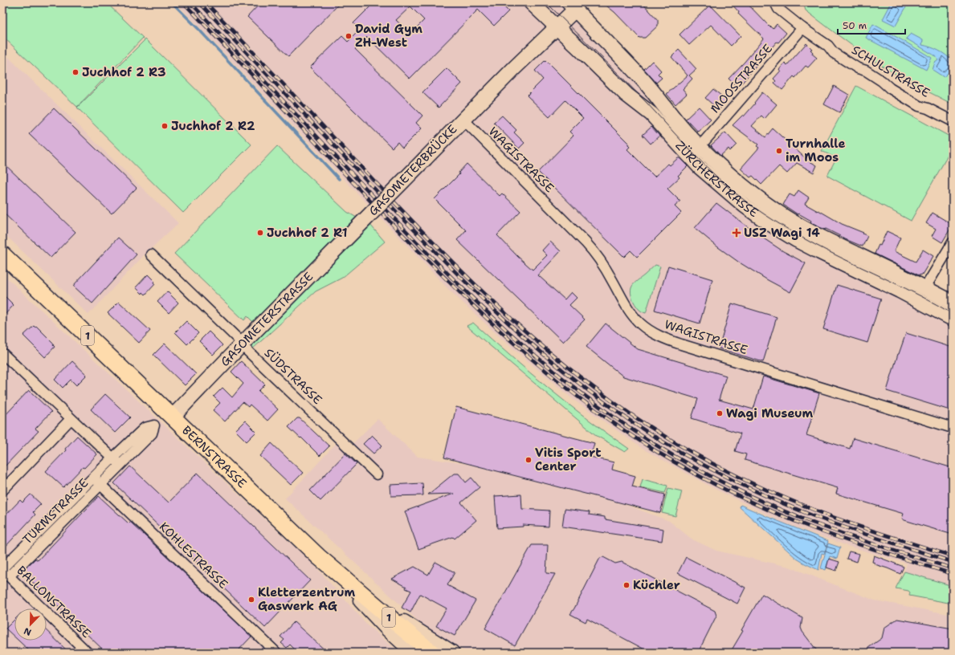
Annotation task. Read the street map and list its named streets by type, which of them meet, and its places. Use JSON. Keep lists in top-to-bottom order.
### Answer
{
  "streets": {
    "main road": [
      "GASOMETERBRÜCKE",
      "ZÜRCHERSTRASSE",
      "GASOMETERSTRASSE",
      "1",
      "BERNSTRASSE"
    ],
    "street": [
      "SCHULSTRASSE",
      "MOOSSTRASSE",
      "WAGISTRASSE",
      "SÜDSTRASSE",
      "TURMSTRASSE",
      "KOHLESTRASSE",
      "BALLONSTRASSE"
    ]
  },
  "crossings": [
    ["SCHULSTRASSE", "MOOSSTRASSE"],
    ["MOOSSTRASSE", "ZÜRCHERSTRASSE"],
    ["WAGISTRASSE", "GASOMETERBRÜCKE"],
    ["GASOMETERBRÜCKE", "GASOMETERSTRASSE"],
    ["GASOMETERSTRASSE", "SÜDSTRASSE"],
    ["GASOMETERSTRASSE", "BERNSTRASSE"],
    ["TURMSTRASSE", "KOHLESTRASSE"],
    ["TURMSTRASSE", "BALLONSTRASSE"]
  ],
  "places": {
    "other": [
      "David Gym ZH-West",
      "Juchhof 2 R3",
      "Juchhof 2 R2",
      "Turnhalle im Moos",
      "Juchhof 2 R1",
      "Wagi Museum",
      "Vitis Sport Center",
      "Küchler",
      "Kletterzentrum Gaswerk AG"
    ],
    "health": ["USZ Wagi 14"]
  },
  "scale_bar": "50 m",
  "north": "bottom left"
}
